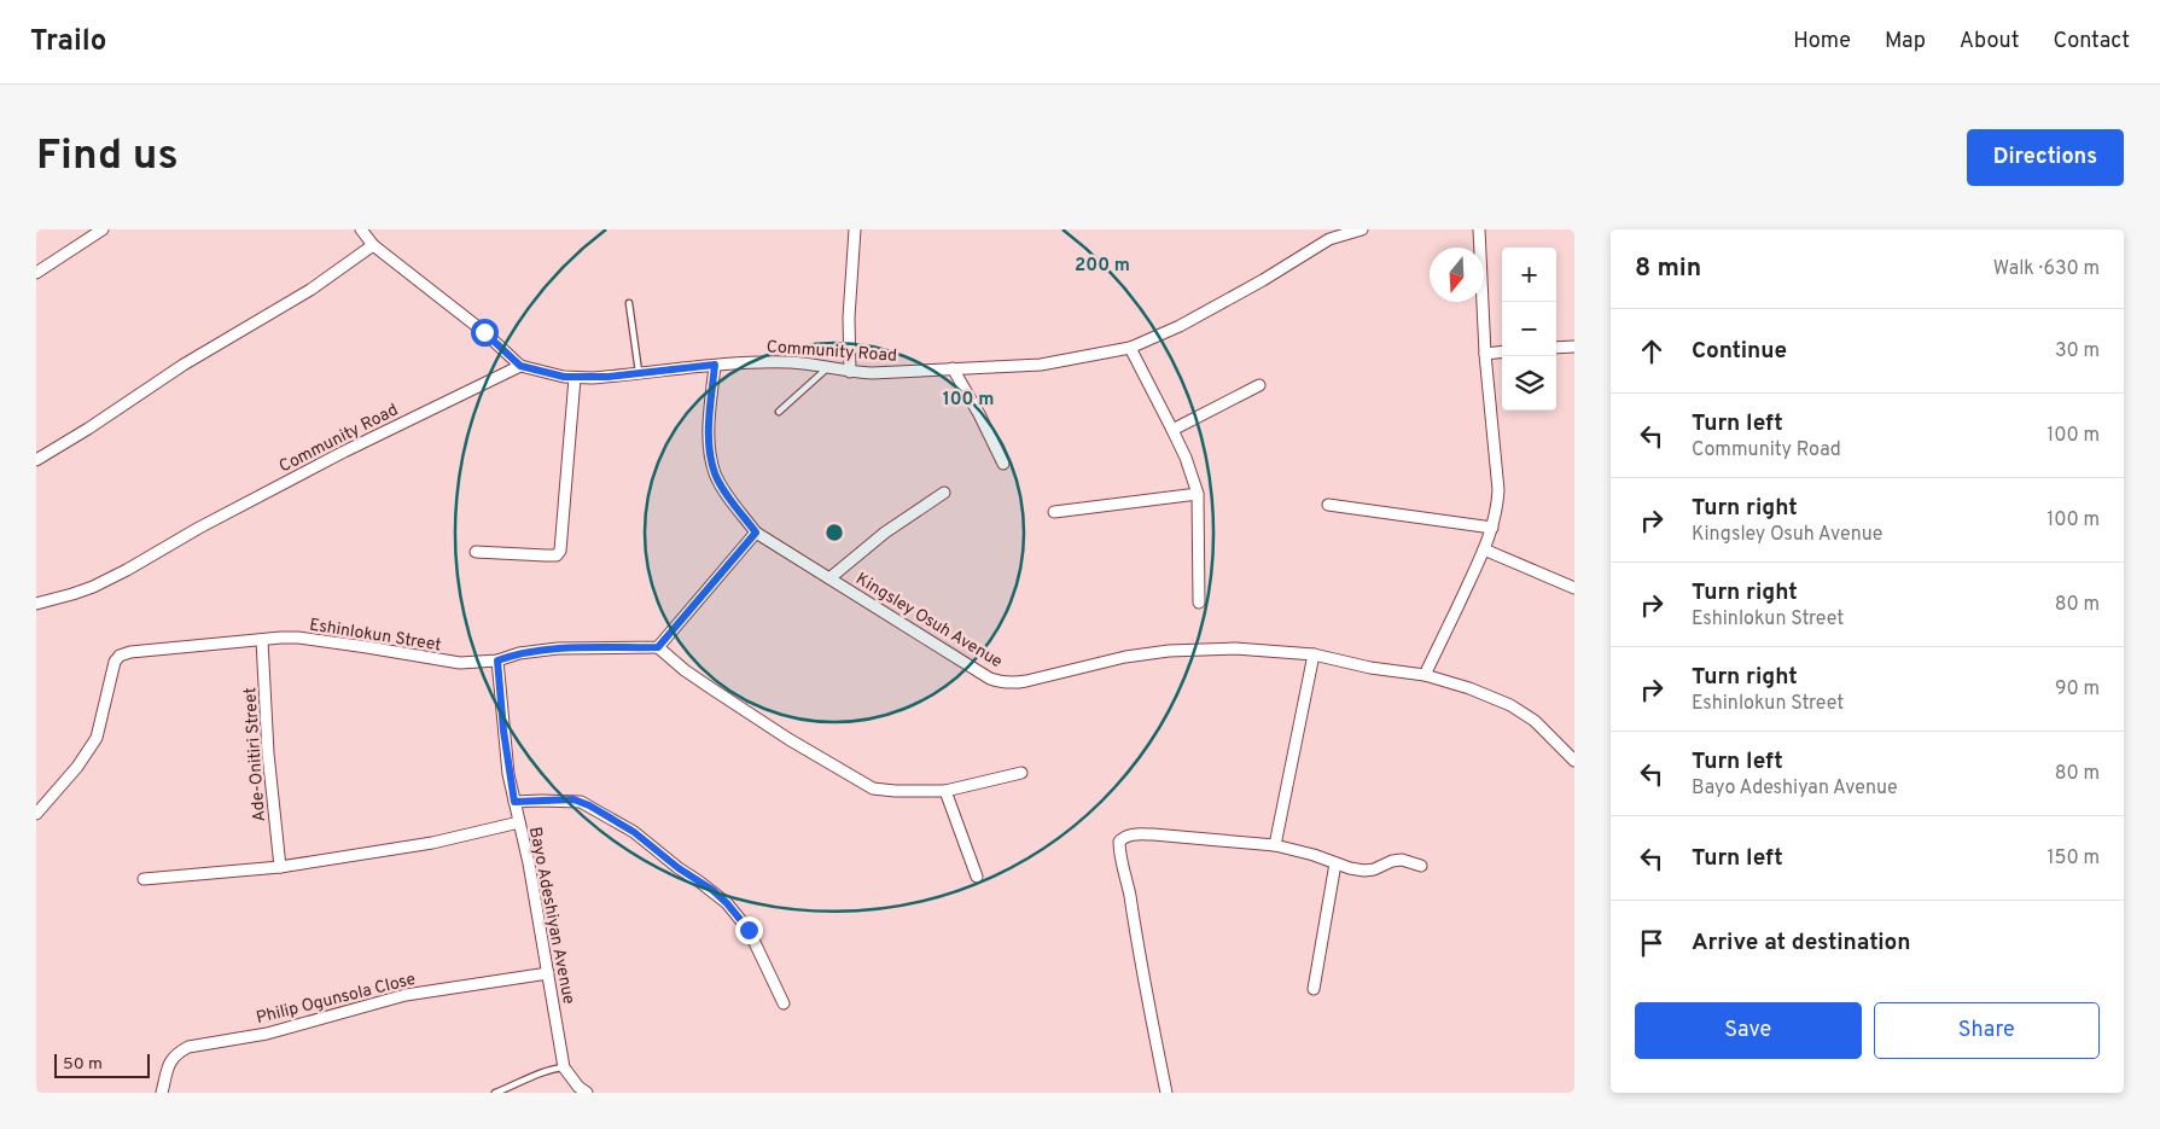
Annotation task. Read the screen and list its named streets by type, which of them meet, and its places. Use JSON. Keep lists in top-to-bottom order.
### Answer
{
  "streets": {
    "street": [
      "Community Road",
      "Kingsley Osuh Avenue",
      "Eshinlokun Street",
      "Ade-Onitiri Street",
      "Bayo Adeshiyan Avenue",
      "Philip Ogunsola Close"
    ]
  },
  "crossings": [
    ["Community Road", "Kingsley Osuh Avenue"],
    ["Eshinlokun Street", "Ade-Onitiri Street"],
    ["Eshinlokun Street", "Bayo Adeshiyan Avenue"],
    ["Bayo Adeshiyan Avenue", "Philip Ogunsola Close"]
  ],
  "scale_bar": "50 m",
  "north": "bottom",
  "page": {
    "header": "Trailo",
    "nav": [
      "Home",
      "Map",
      "About",
      "Contact"
    ],
    "buttons": [
      "Directions",
      ["Save", "Share"]
    ],
    "title": "Find us",
    "heading": ["8 min", "Walk · 630 m"],
    "map_buttons": ["+", "−"],
    "list": [
      ["Continue", "30 m"],
      ["Turn left", "Community Road", "100 m"],
      ["Turn right", "Kingsley Osuh Avenue", "100 m"],
      ["Turn right", "Eshinlokun Street", "80 m"],
      ["Turn right", "Eshinlokun Street", "90 m"],
      ["Turn left", "Bayo Adeshiyan Avenue", "80 m"],
      ["Turn left", "150 m"],
      "Arrive at destination"
    ],
    "scale": "50 m"
  },
  "rings": ["200 m", "100 m"]
}
